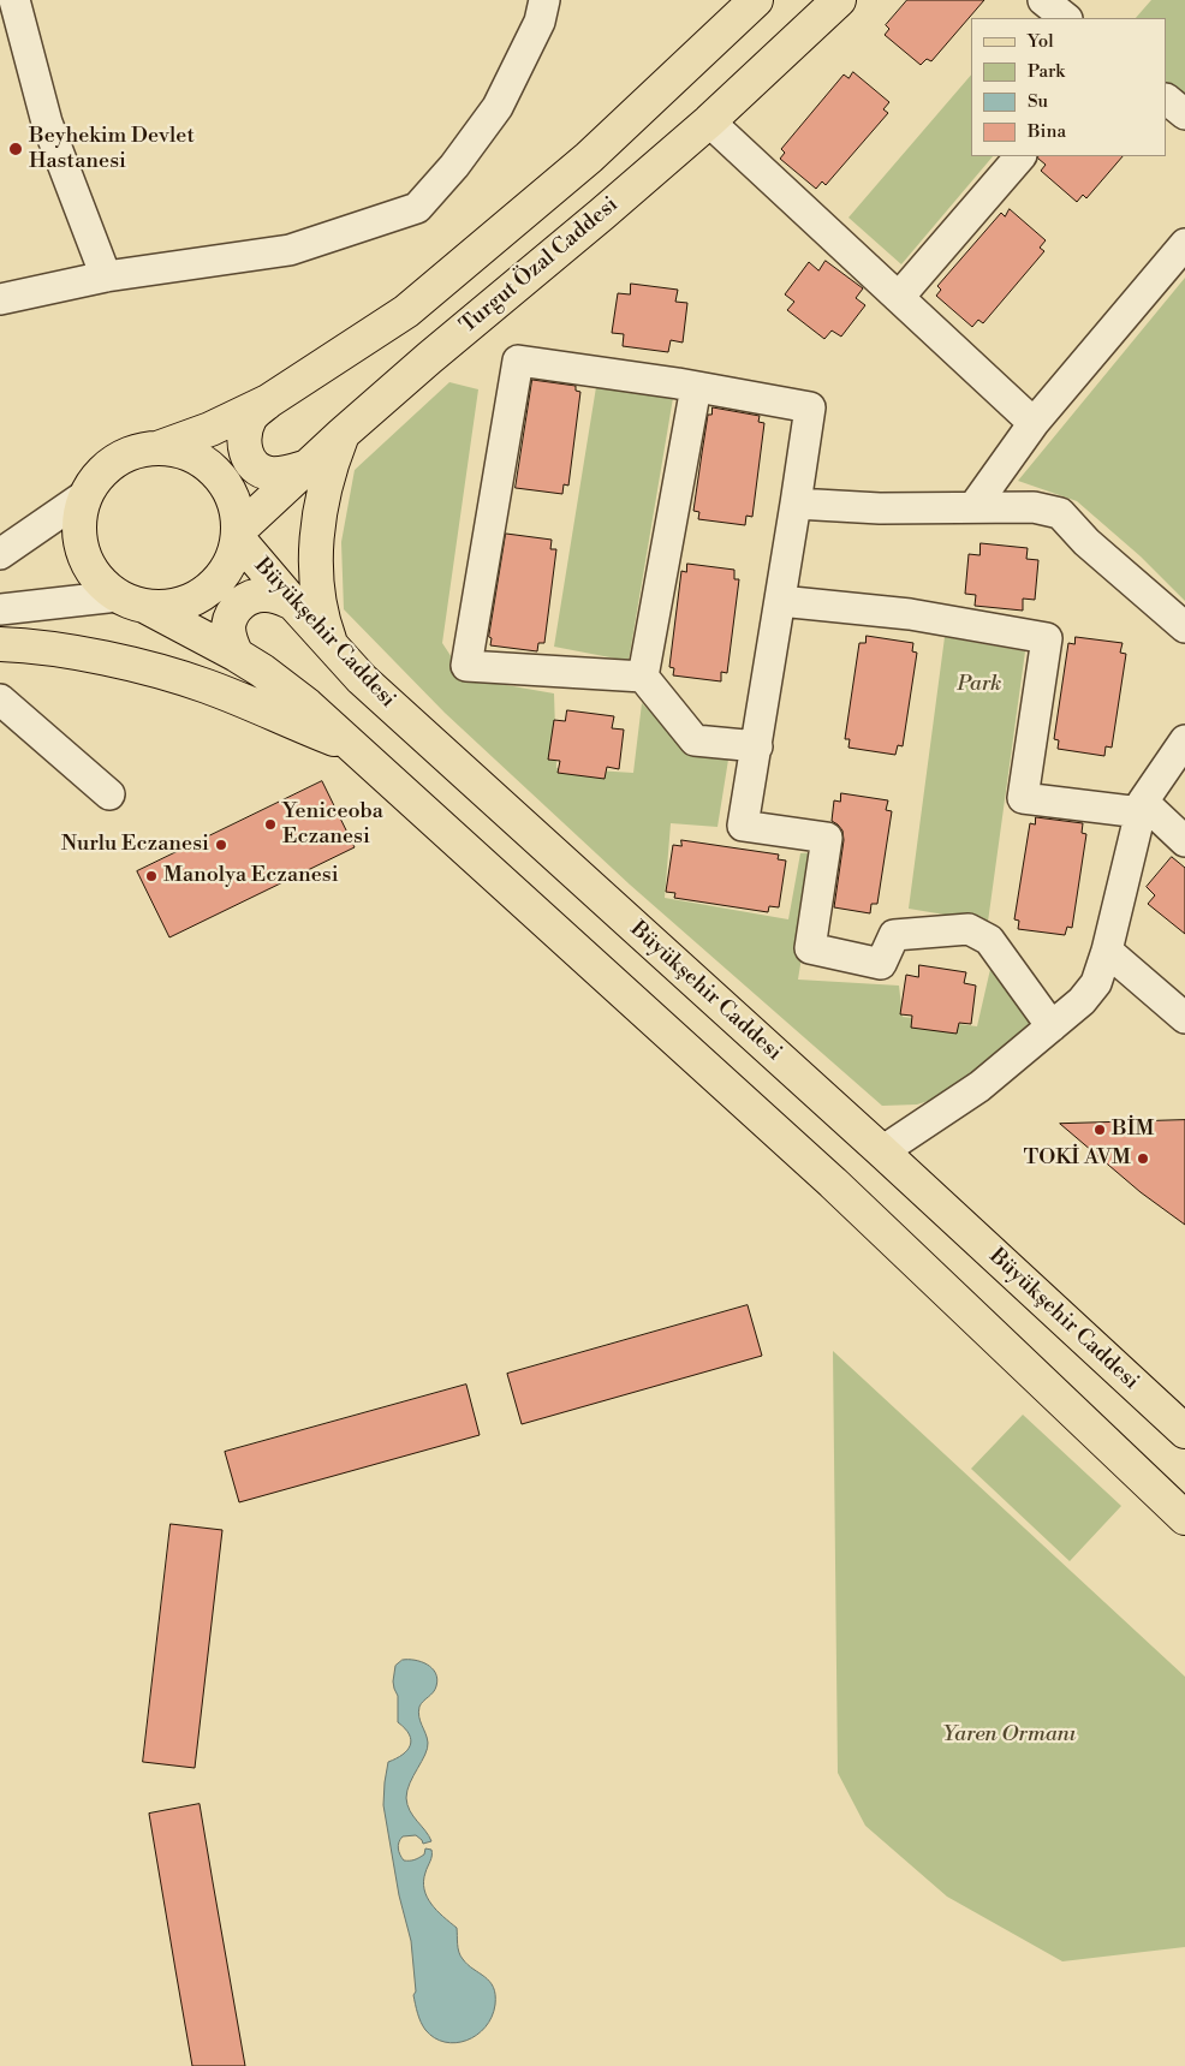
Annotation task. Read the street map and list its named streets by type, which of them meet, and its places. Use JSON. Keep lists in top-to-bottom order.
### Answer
{
  "streets": {
    "main road": ["Turgut Özal Caddesi", "Büyükşehir Caddesi"]
  },
  "crossings": [
    ["Turgut Özal Caddesi", "Büyükşehir Caddesi"]
  ],
  "parks": ["Park", "Yaren Ormanı"],
  "places": [
    "Beyhekim Devlet Hastanesi",
    "Yeniceoba Eczanesi",
    "Nurlu Eczanesi",
    "Manolya Eczanesi",
    "BİM",
    "TOKİ AVM"
  ],
  "legend": [
    "Yol",
    "Park",
    "Su",
    "Bina"
  ]
}
